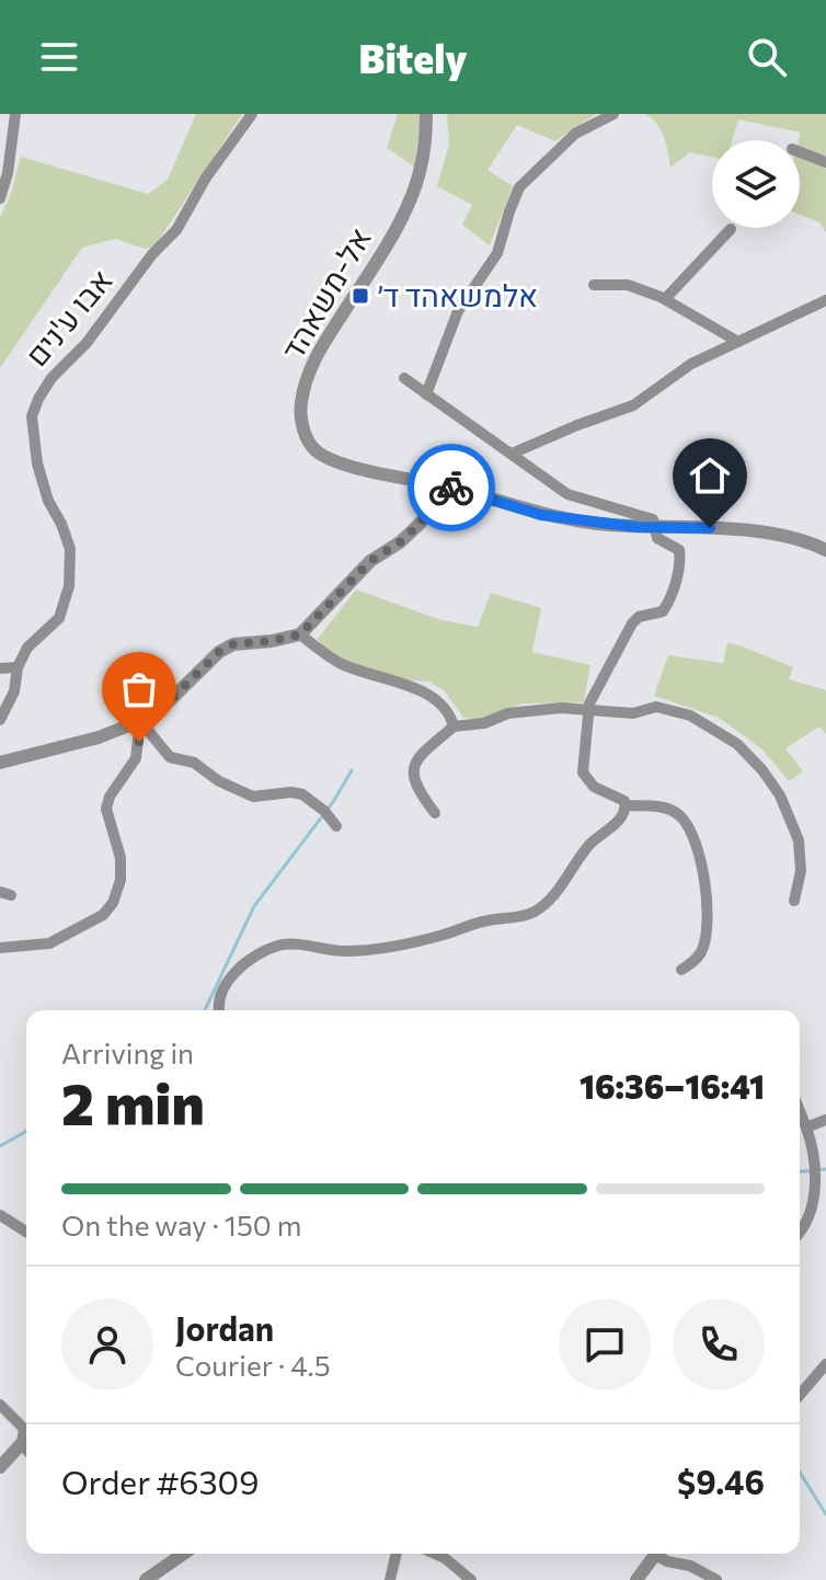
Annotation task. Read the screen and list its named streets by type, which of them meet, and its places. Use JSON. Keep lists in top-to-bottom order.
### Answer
{
  "streets": {
    "street": ["אל-משאהד", "אבו ע'נים"]
  },
  "places": {
    "transit": ["אלמשאהד ד׳"]
  },
  "page": {
    "header": "Bitely",
    "heading": ["2 min", "Arriving in", "16:36–16:41"],
    "panel": [
      "Jordan",
      "Courier · 4.5",
      "Order #6309",
      "$9.46"
    ],
    "bar": "On the way · 150 m"
  }
}
